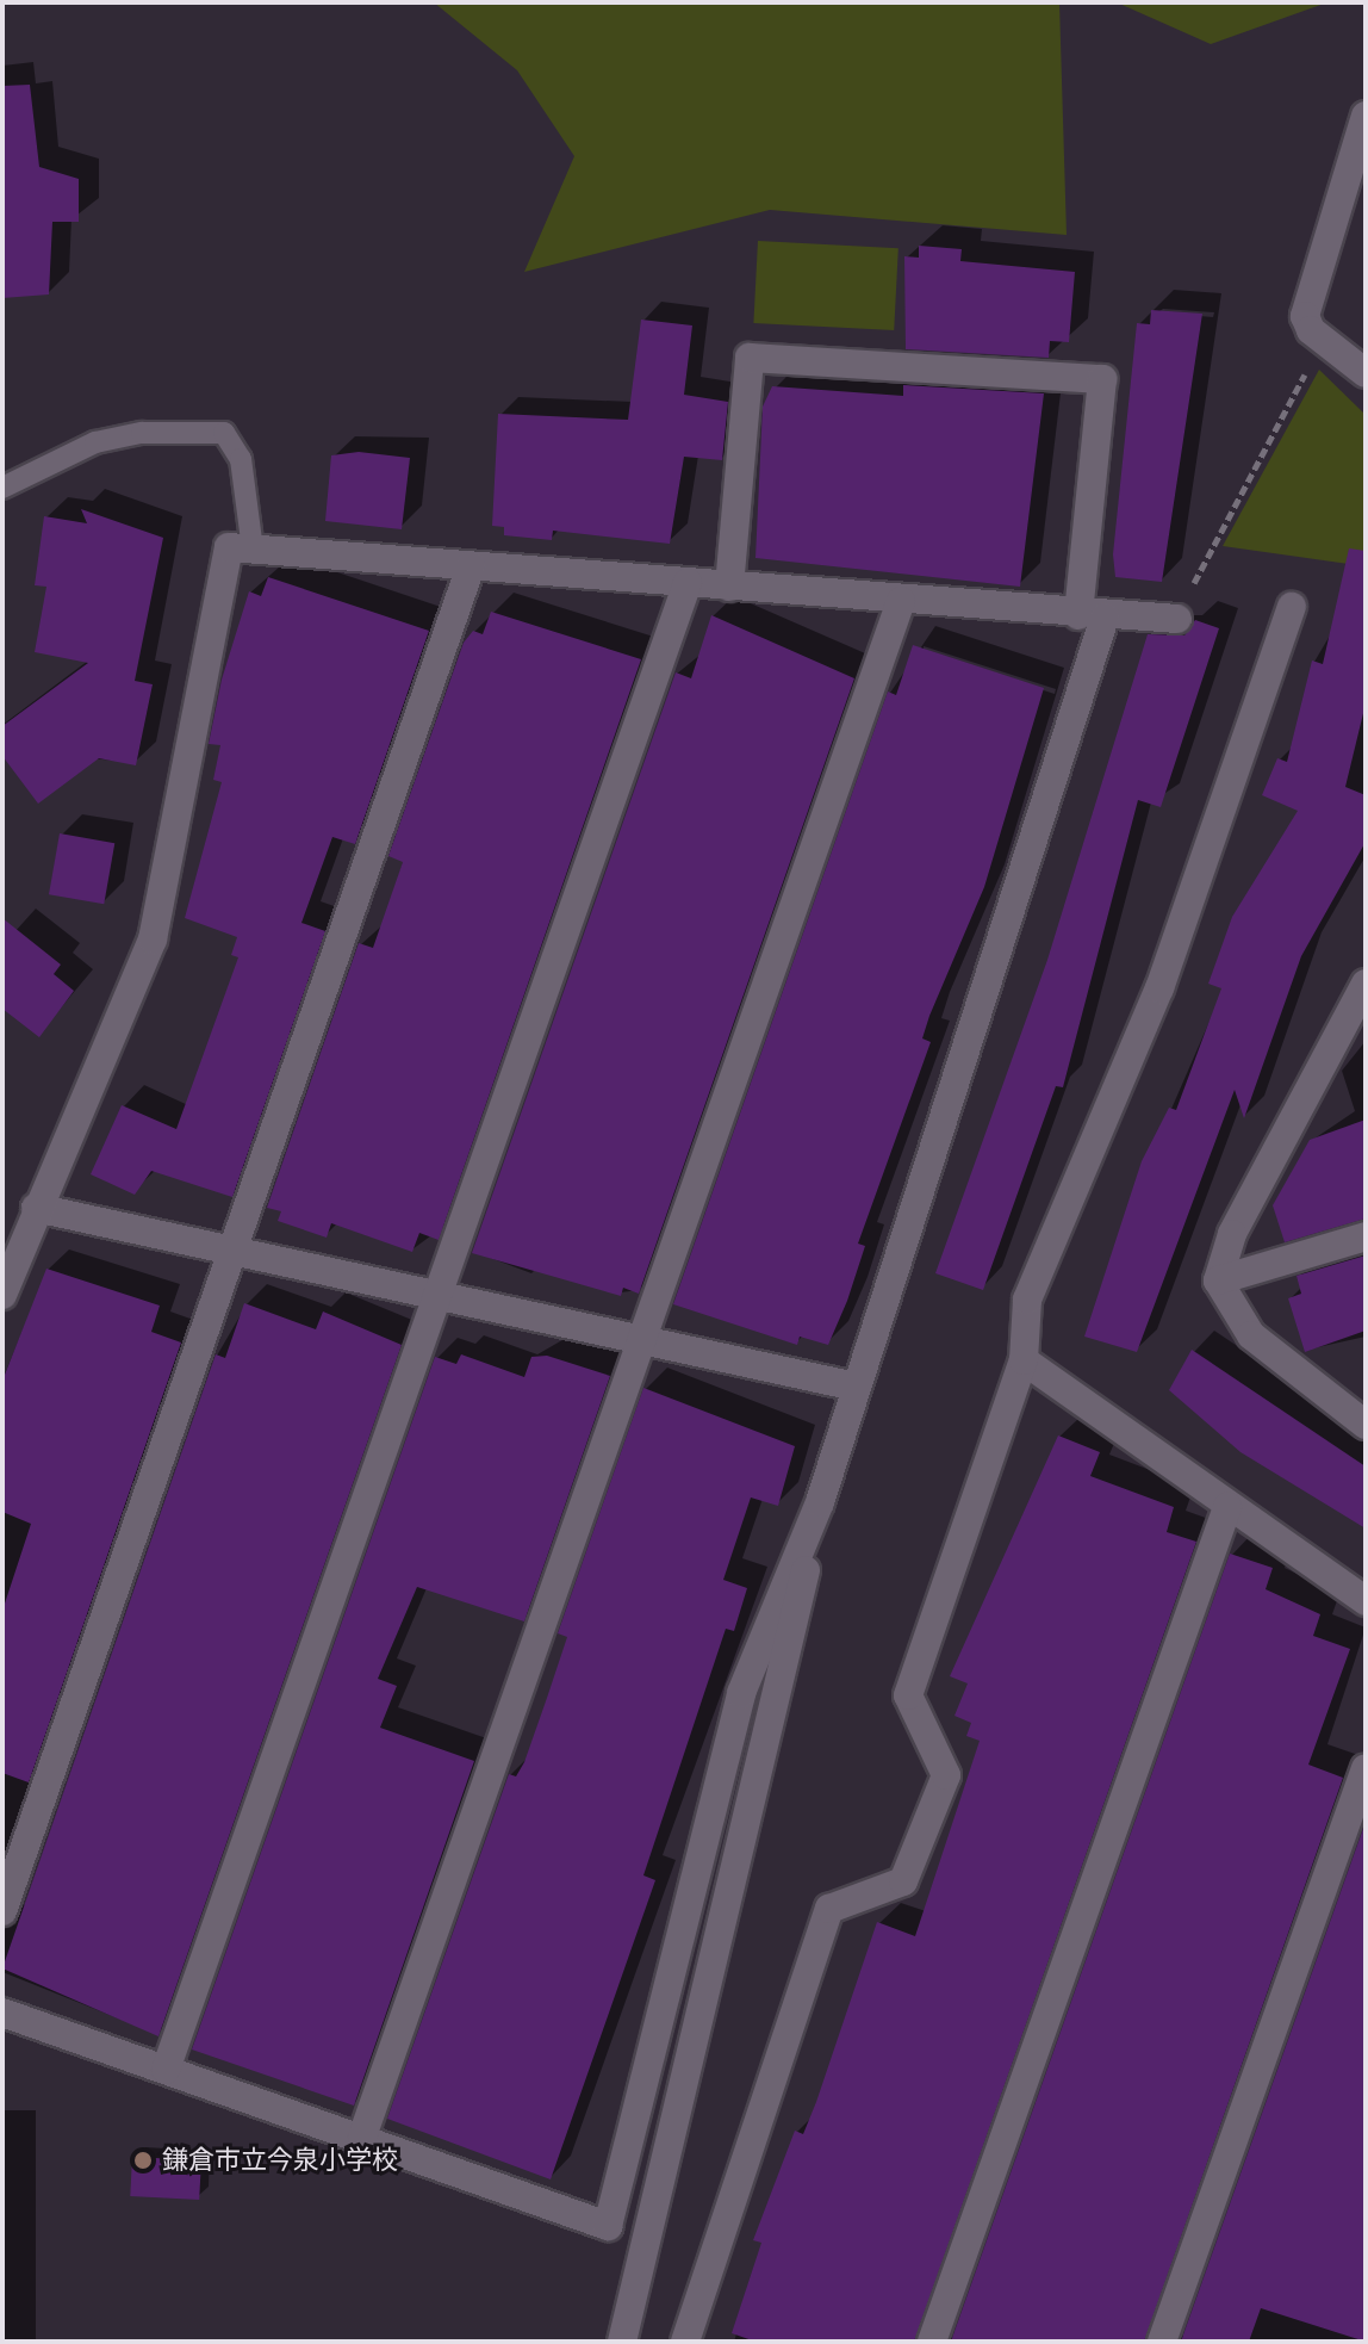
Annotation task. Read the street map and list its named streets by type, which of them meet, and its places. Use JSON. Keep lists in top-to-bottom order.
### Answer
{
  "places": ["鎌倉市立今泉小学校"]
}
